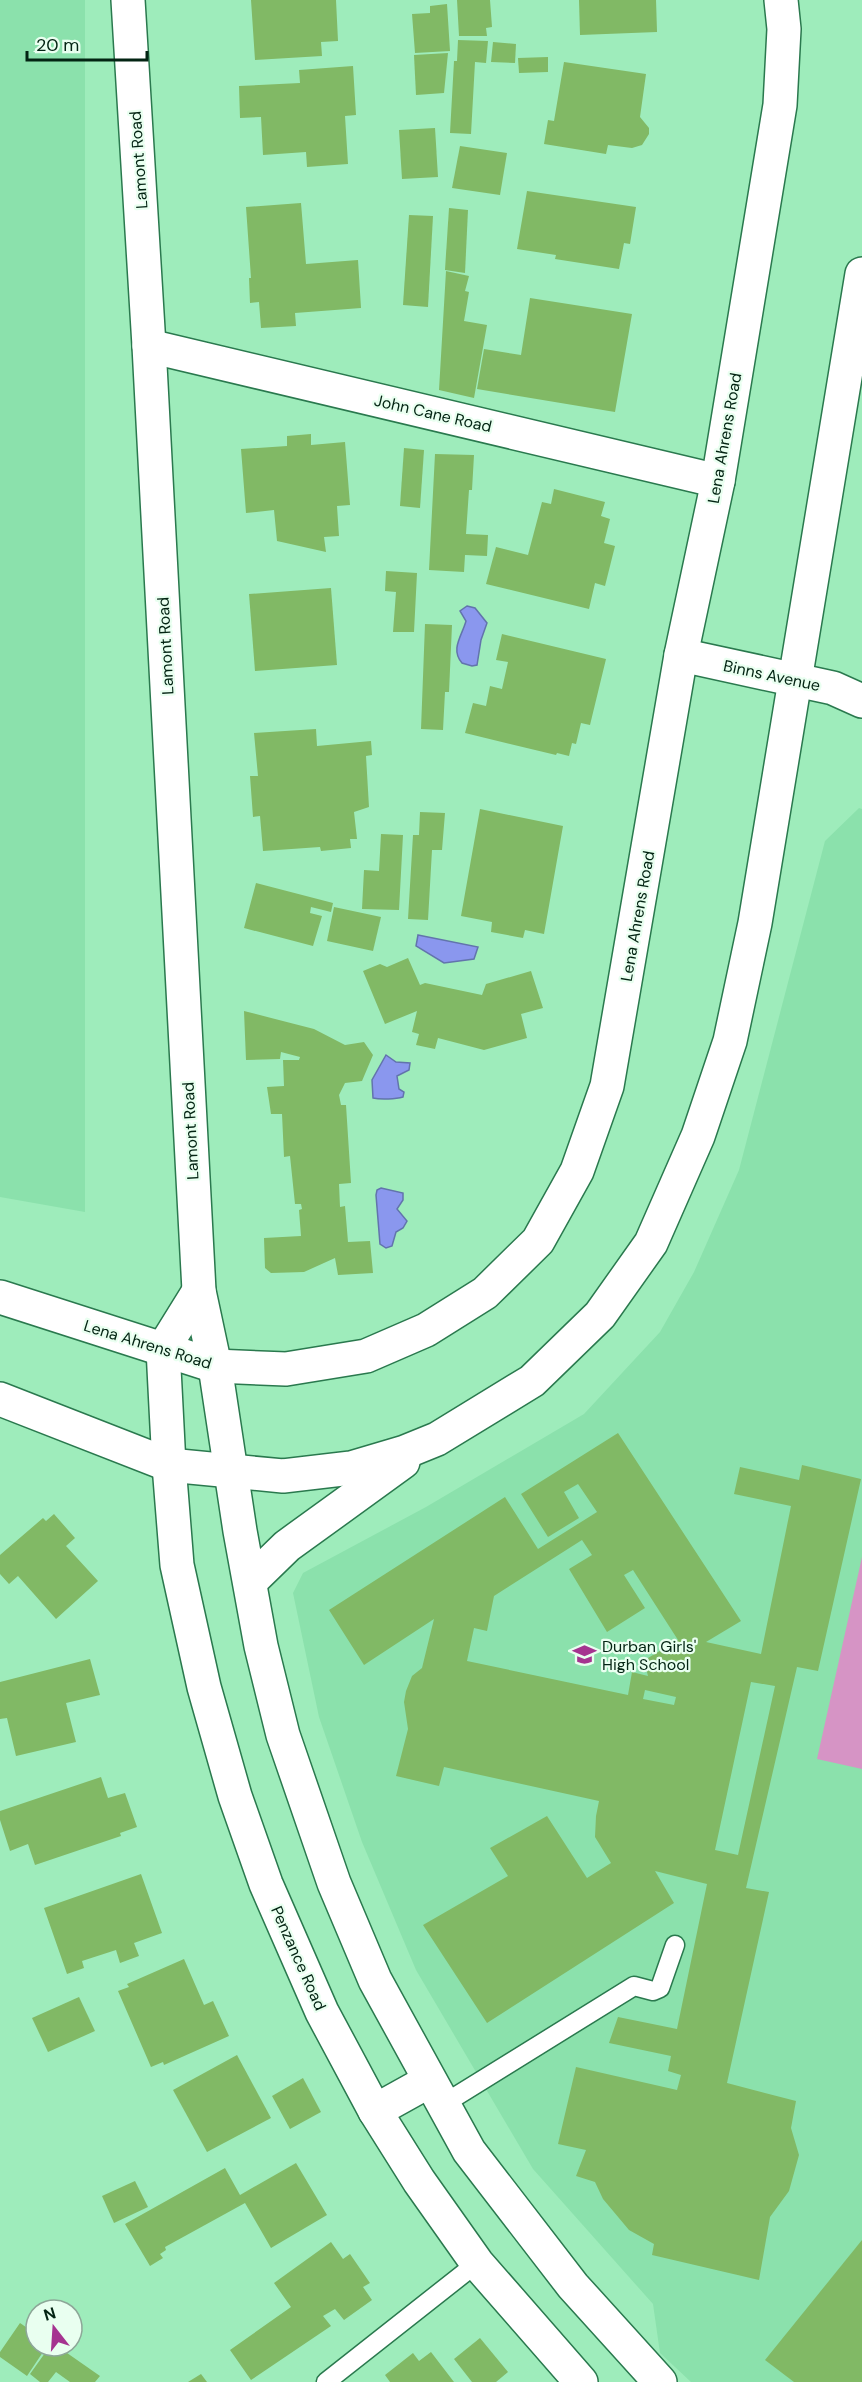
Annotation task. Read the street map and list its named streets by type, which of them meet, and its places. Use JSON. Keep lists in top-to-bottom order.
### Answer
{
  "streets": {
    "street": [
      "Lamont Road",
      "John Cane Road",
      "Lena Ahrens Road",
      "Binns Avenue",
      "Penzance Road"
    ]
  },
  "crossings": [
    ["Lamont Road", "John Cane Road"],
    ["Lamont Road", "Lena Ahrens Road"],
    ["John Cane Road", "Lena Ahrens Road"],
    ["Lena Ahrens Road", "Binns Avenue"],
    ["Lena Ahrens Road", "Penzance Road"]
  ],
  "places": {
    "school or university": ["Durban Girls' High School"]
  },
  "scale_bar": "20 m",
  "north": "top"
}
